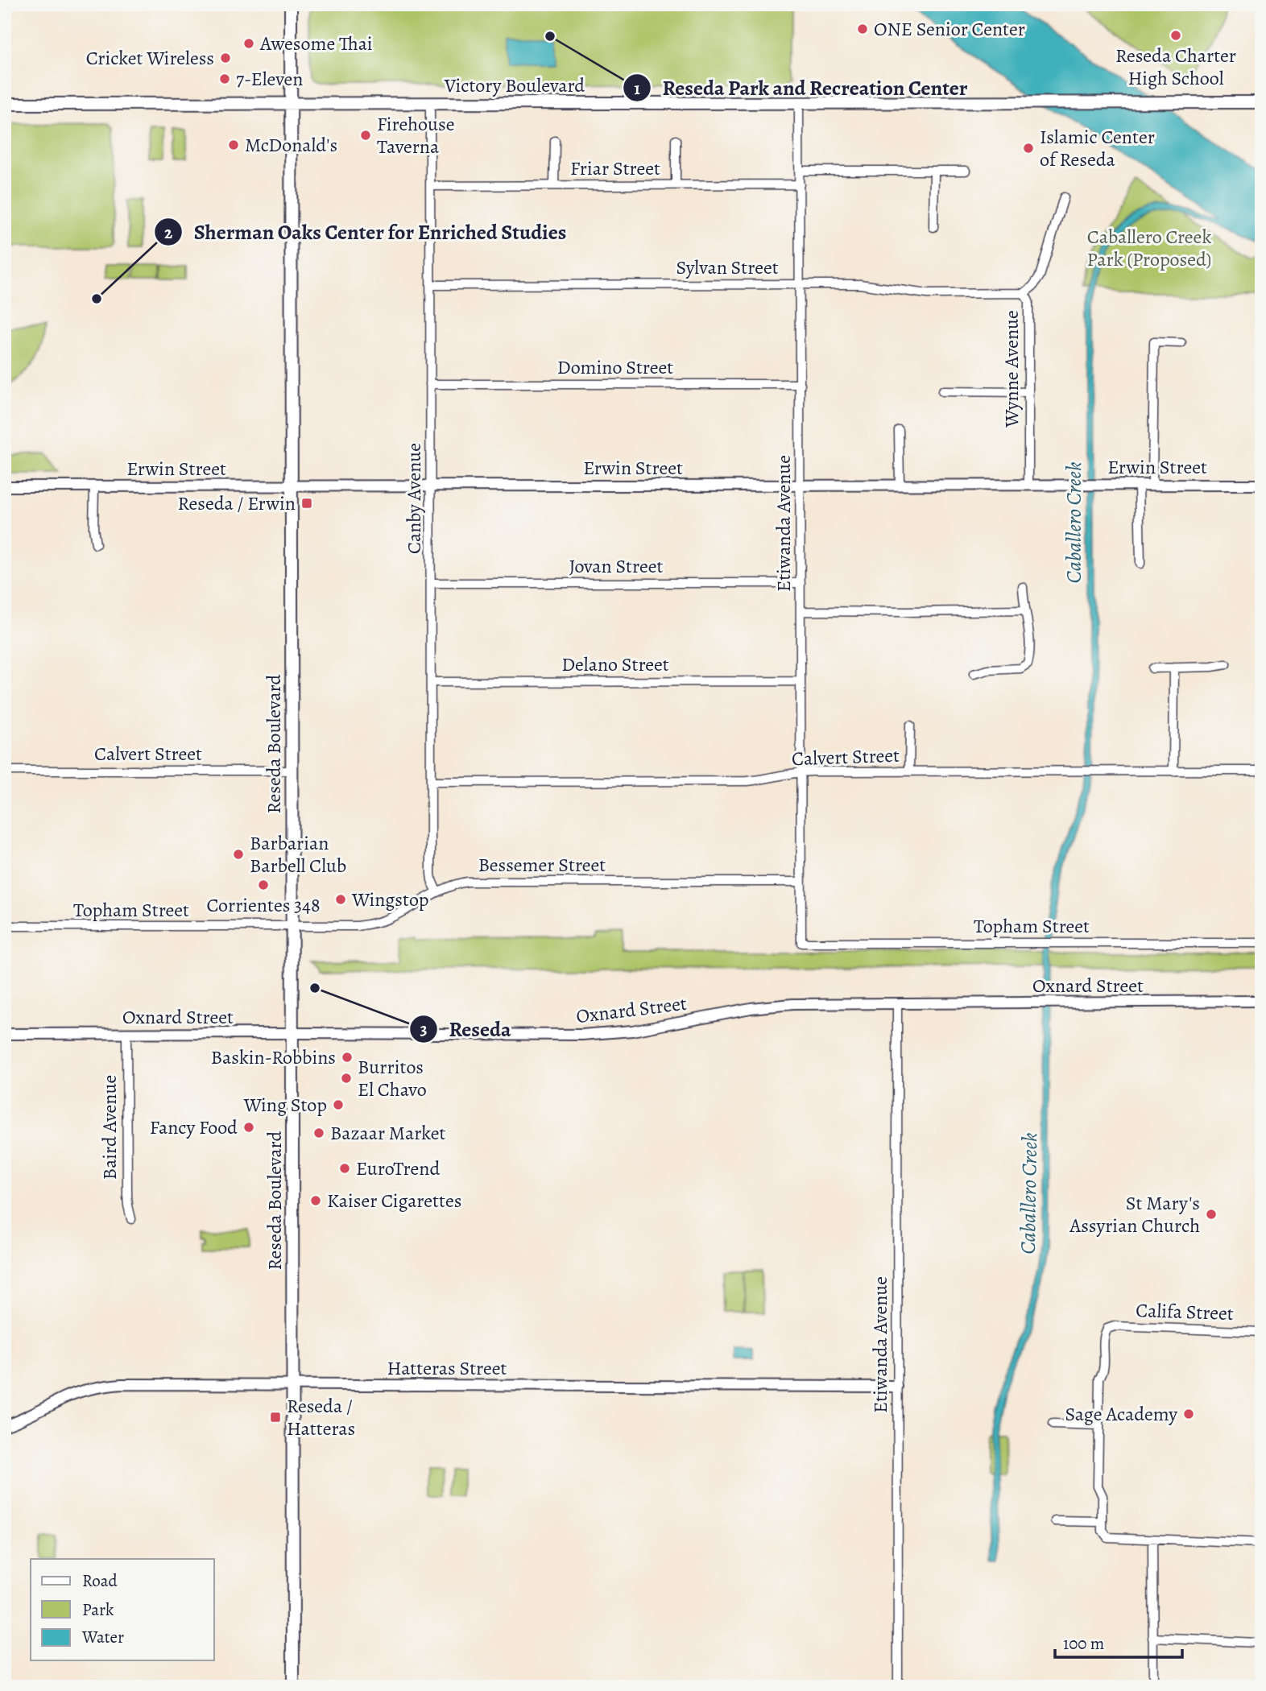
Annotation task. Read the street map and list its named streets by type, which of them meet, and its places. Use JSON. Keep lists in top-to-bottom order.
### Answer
{
  "streets": {
    "main road": ["Victory Boulevard", "Reseda Boulevard"],
    "street": [
      "Friar Street",
      "Sylvan Street",
      "Domino Street",
      "Wynne Avenue",
      "Erwin Street",
      "Canby Avenue",
      "Etiwanda Avenue",
      "Jovan Street",
      "Delano Street",
      "Calvert Street",
      "Bessemer Street",
      "Topham Street",
      "Oxnard Street",
      "Baird Avenue",
      "Califa Street",
      "Hatteras Street"
    ]
  },
  "crossings": [
    ["Victory Boulevard", "Canby Avenue"],
    ["Victory Boulevard", "Etiwanda Avenue"],
    ["Victory Boulevard", "Reseda Boulevard"],
    ["Friar Street", "Canby Avenue"],
    ["Friar Street", "Etiwanda Avenue"],
    ["Sylvan Street", "Wynne Avenue"],
    ["Sylvan Street", "Canby Avenue"],
    ["Sylvan Street", "Etiwanda Avenue"],
    ["Domino Street", "Canby Avenue"],
    ["Domino Street", "Etiwanda Avenue"],
    ["Wynne Avenue", "Erwin Street"],
    ["Erwin Street", "Canby Avenue"],
    ["Erwin Street", "Etiwanda Avenue"],
    ["Erwin Street", "Reseda Boulevard"],
    ["Canby Avenue", "Jovan Street"],
    ["Canby Avenue", "Delano Street"],
    ["Canby Avenue", "Calvert Street"],
    ["Canby Avenue", "Bessemer Street"],
    ["Etiwanda Avenue", "Jovan Street"],
    ["Etiwanda Avenue", "Delano Street"],
    ["Etiwanda Avenue", "Calvert Street"],
    ["Etiwanda Avenue", "Bessemer Street"],
    ["Etiwanda Avenue", "Topham Street"],
    ["Etiwanda Avenue", "Oxnard Street"],
    ["Etiwanda Avenue", "Hatteras Street"],
    ["Reseda Boulevard", "Calvert Street"],
    ["Reseda Boulevard", "Bessemer Street"],
    ["Reseda Boulevard", "Topham Street"],
    ["Reseda Boulevard", "Oxnard Street"],
    ["Reseda Boulevard", "Hatteras Street"],
    ["Bessemer Street", "Topham Street"],
    ["Oxnard Street", "Baird Avenue"]
  ],
  "water": ["Caballero Creek"],
  "parks": ["Caballero Creek Park (Proposed)"],
  "places": {
    "other": [
      "ONE Senior Center",
      "Reseda Charter High School",
      "Reseda Park and Recreation Center",
      "Awesome Thai",
      "Cricket Wireless",
      "7-Eleven",
      "Firehouse Taverna",
      "McDonald's",
      "Islamic Center of Reseda",
      "Sherman Oaks Center for Enriched Studies",
      "Barbarian Barbell Club",
      "Corrientes 348",
      "Wingstop",
      "Reseda",
      "Baskin-Robbins",
      "Burritos El Chavo",
      "Wing Stop",
      "Fancy Food",
      "Bazaar Market",
      "EuroTrend",
      "Kaiser Cigarettes",
      "St Mary's Assyrian Church",
      "Sage Academy"
    ],
    "transit": ["Reseda / Erwin", "Reseda / Hatteras"]
  },
  "legend": ["Road", "Park", "Water"],
  "scale_bar": "100 m"
}
